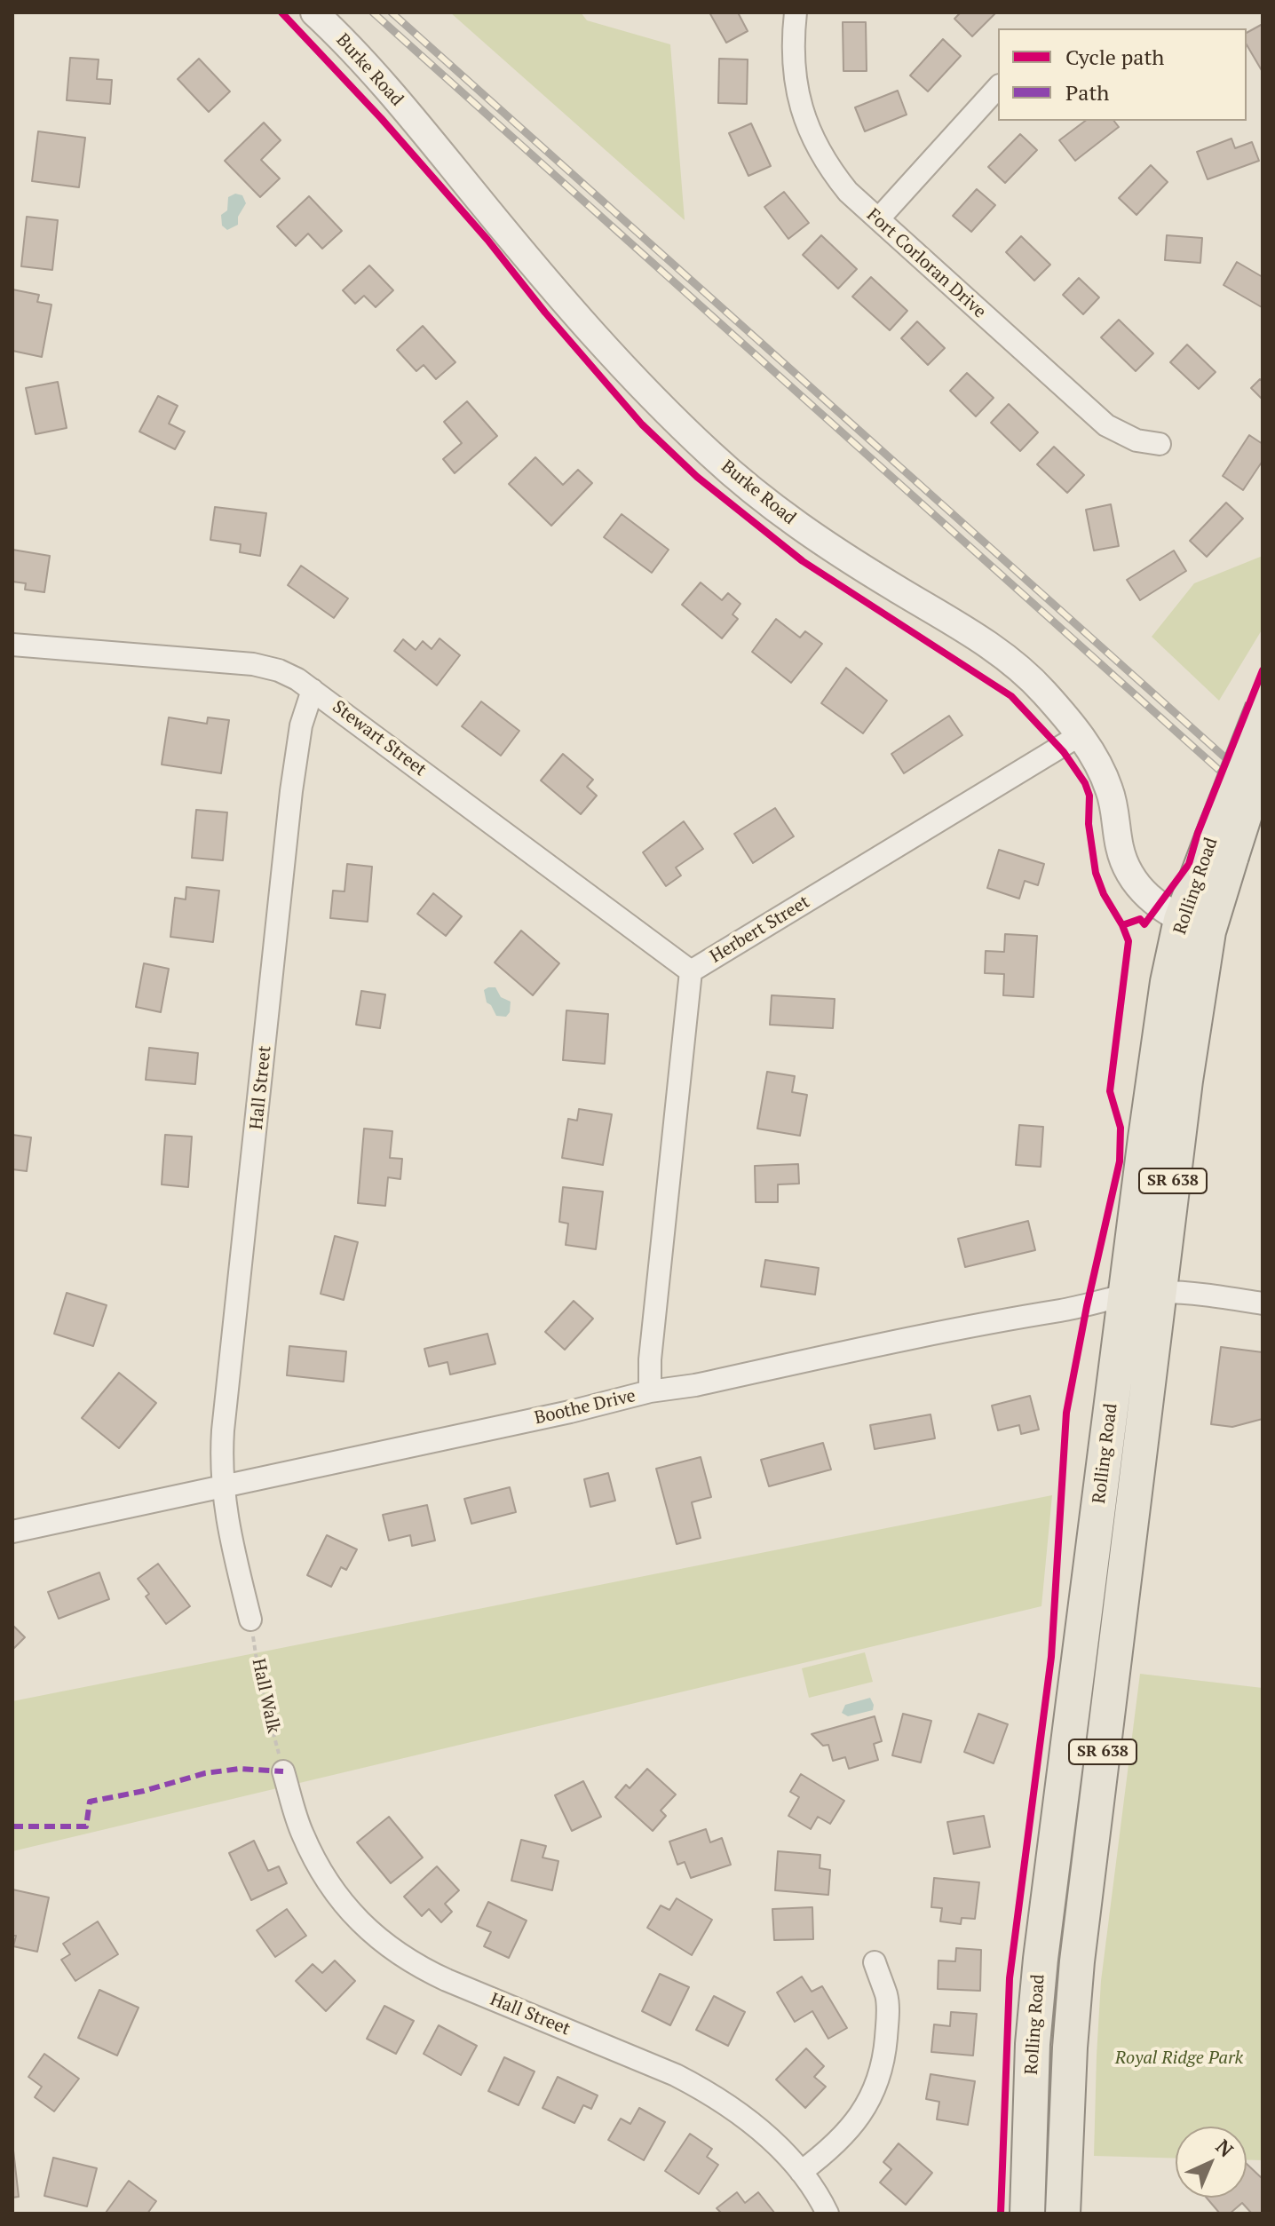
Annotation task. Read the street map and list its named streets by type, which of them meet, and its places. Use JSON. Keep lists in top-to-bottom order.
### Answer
{
  "streets": {
    "main road": ["Rolling Road", "SR 638"],
    "street": [
      "Burke Road",
      "Fort Corloran Drive",
      "Stewart Street",
      "Herbert Street",
      "Hall Street",
      "Boothe Drive"
    ],
    "path": ["Hall Walk"]
  },
  "crossings": [
    ["Burke Road", "Rolling Road"],
    ["Burke Road", "Herbert Street"],
    ["Stewart Street", "Herbert Street"],
    ["Stewart Street", "Hall Street"],
    ["Rolling Road", "Boothe Drive"],
    ["Herbert Street", "Boothe Drive"],
    ["Hall Street", "Boothe Drive"],
    ["Hall Street", "Hall Walk"]
  ],
  "parks": ["Royal Ridge Park"],
  "legend": ["Cycle path", "Path"],
  "north": "top right"
}
